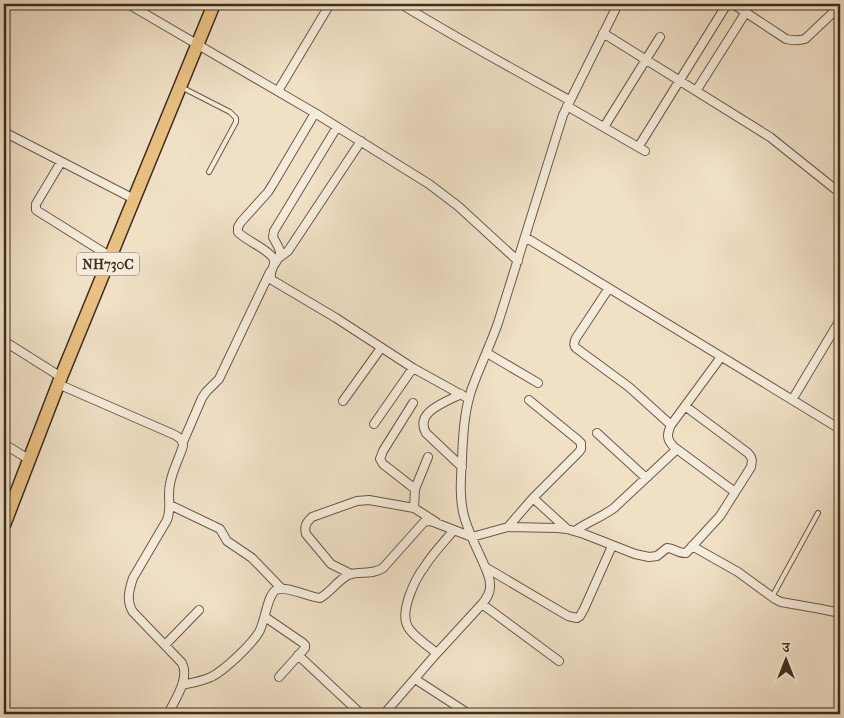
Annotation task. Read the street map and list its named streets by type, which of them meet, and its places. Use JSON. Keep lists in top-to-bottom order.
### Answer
{
  "streets": {
    "highway": ["NH730C"]
  },
  "north": "top"
}
